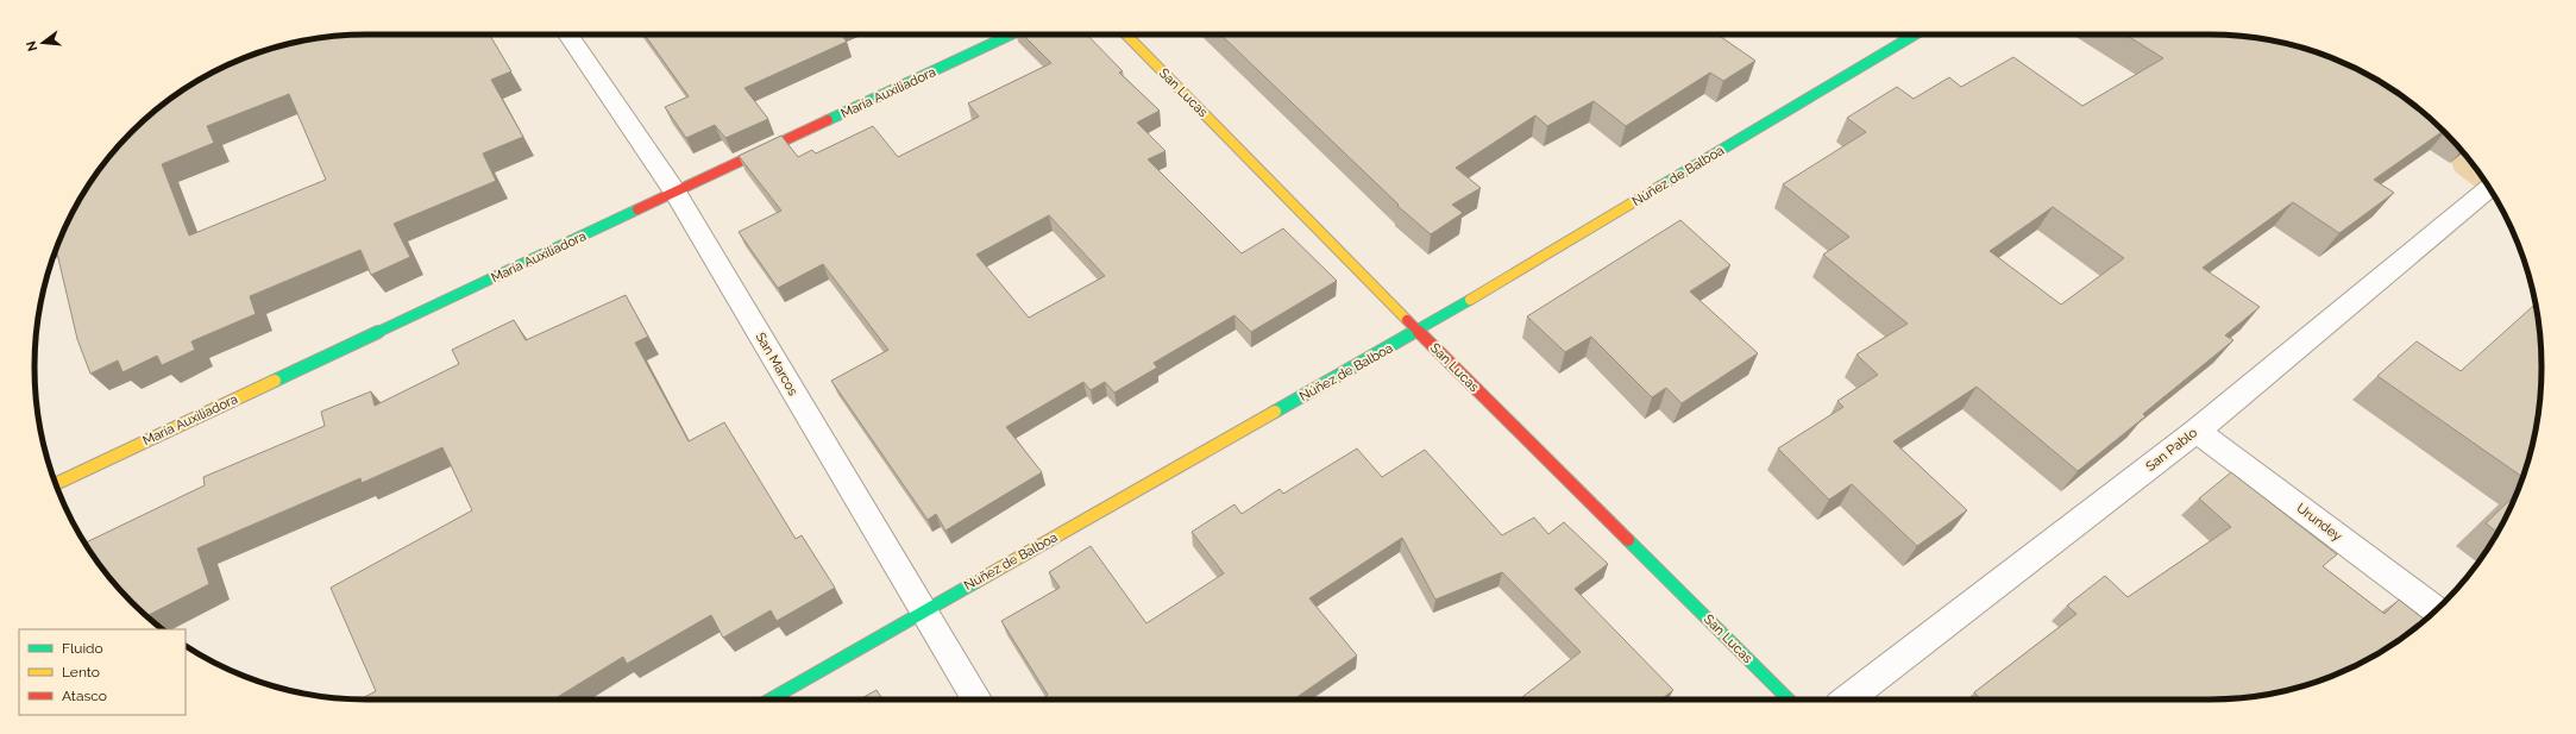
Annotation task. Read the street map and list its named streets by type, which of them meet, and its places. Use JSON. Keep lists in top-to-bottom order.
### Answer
{
  "streets": {
    "street": [
      "María Auxiliadora",
      "San Lucas",
      "Núñez de Balboa",
      "San Marcos",
      "San Pablo",
      "Urundey"
    ]
  },
  "crossings": [
    ["María Auxiliadora", "San Marcos"],
    ["San Lucas", "Núñez de Balboa"],
    ["Núñez de Balboa", "San Marcos"],
    ["San Pablo", "Urundey"]
  ],
  "legend": ["Fluido", "Lento", "Atasco"],
  "north": "left"
}
